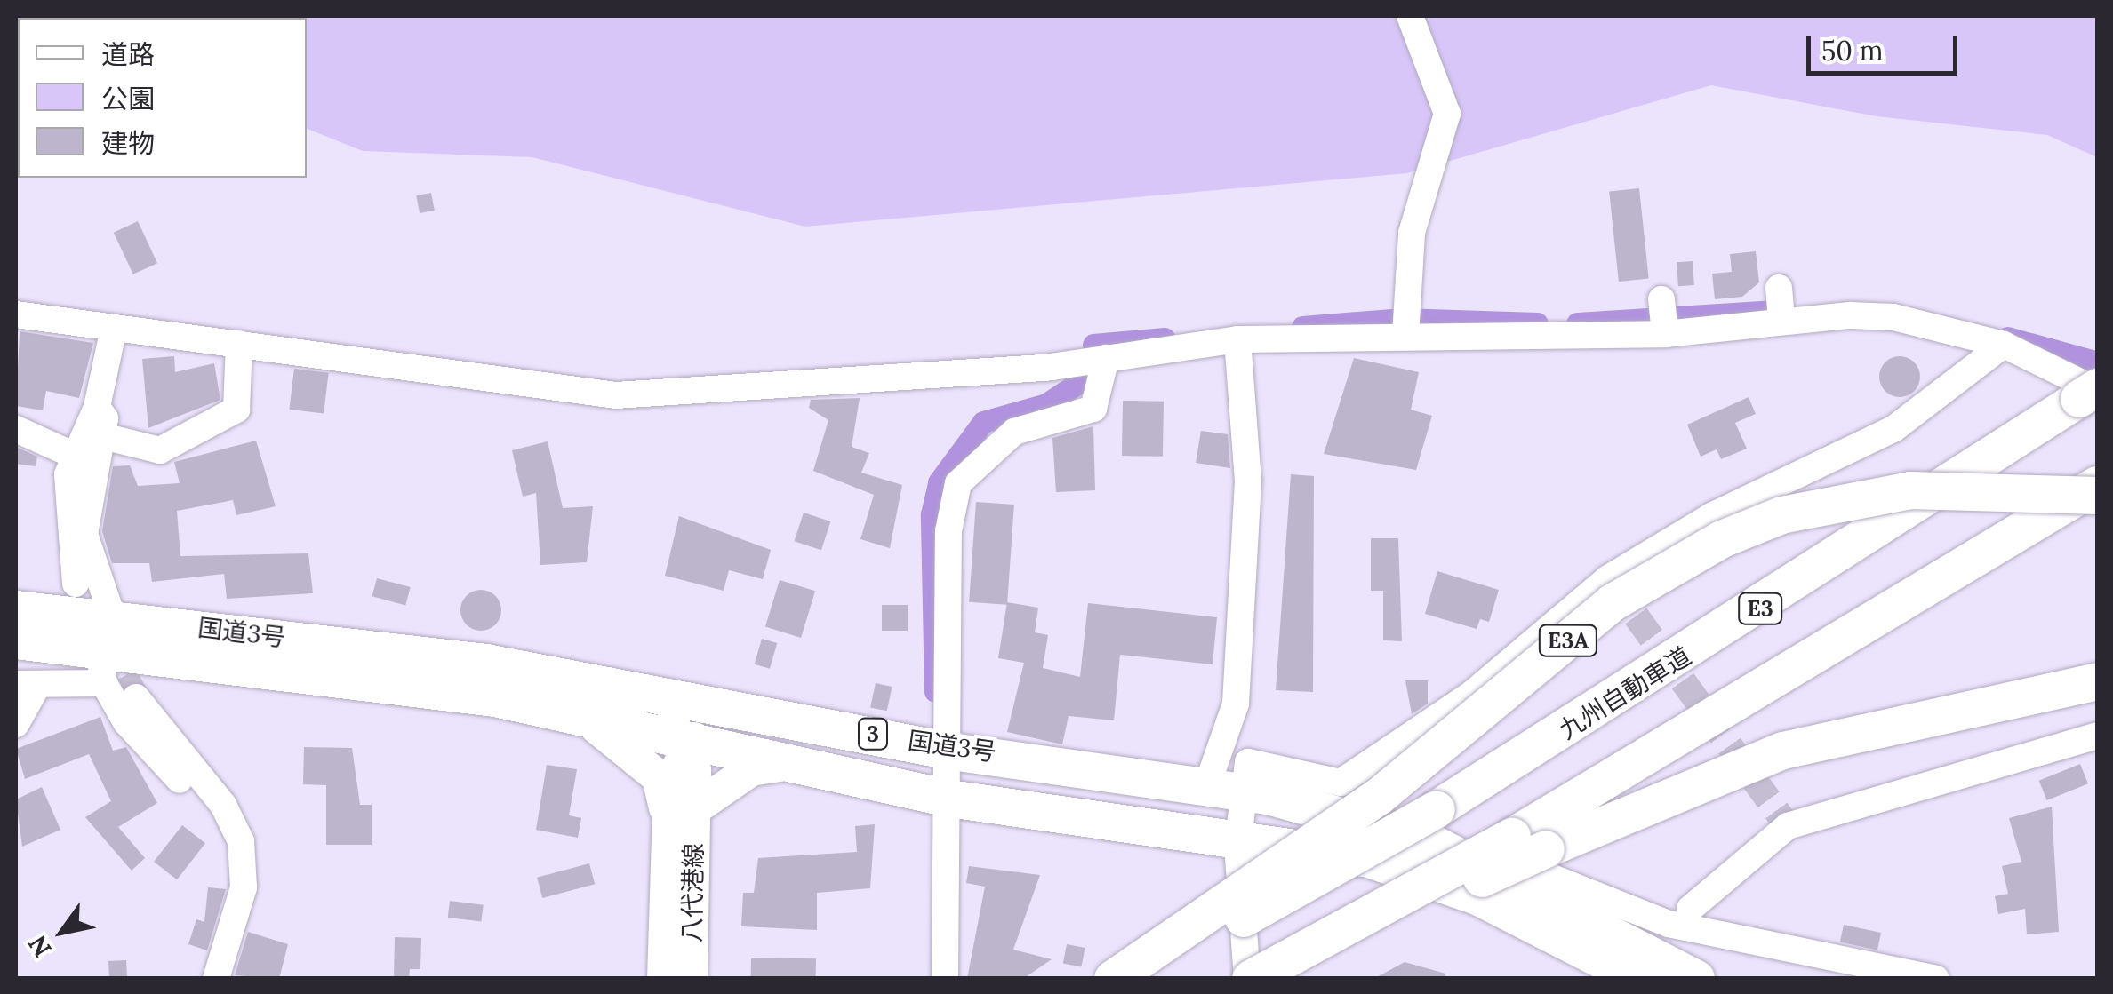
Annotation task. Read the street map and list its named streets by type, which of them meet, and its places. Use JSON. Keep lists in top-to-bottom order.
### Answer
{
  "streets": {
    "highway": [
      "E3",
      "国道3号",
      "E3A",
      "九州自動車道",
      "3"
    ],
    "main road": ["八代港線"]
  },
  "crossings": [
    ["国道3号", "八代港線"]
  ],
  "legend": ["道路", "公園", "建物"],
  "scale_bar": "50 m",
  "north": "bottom left"
}
